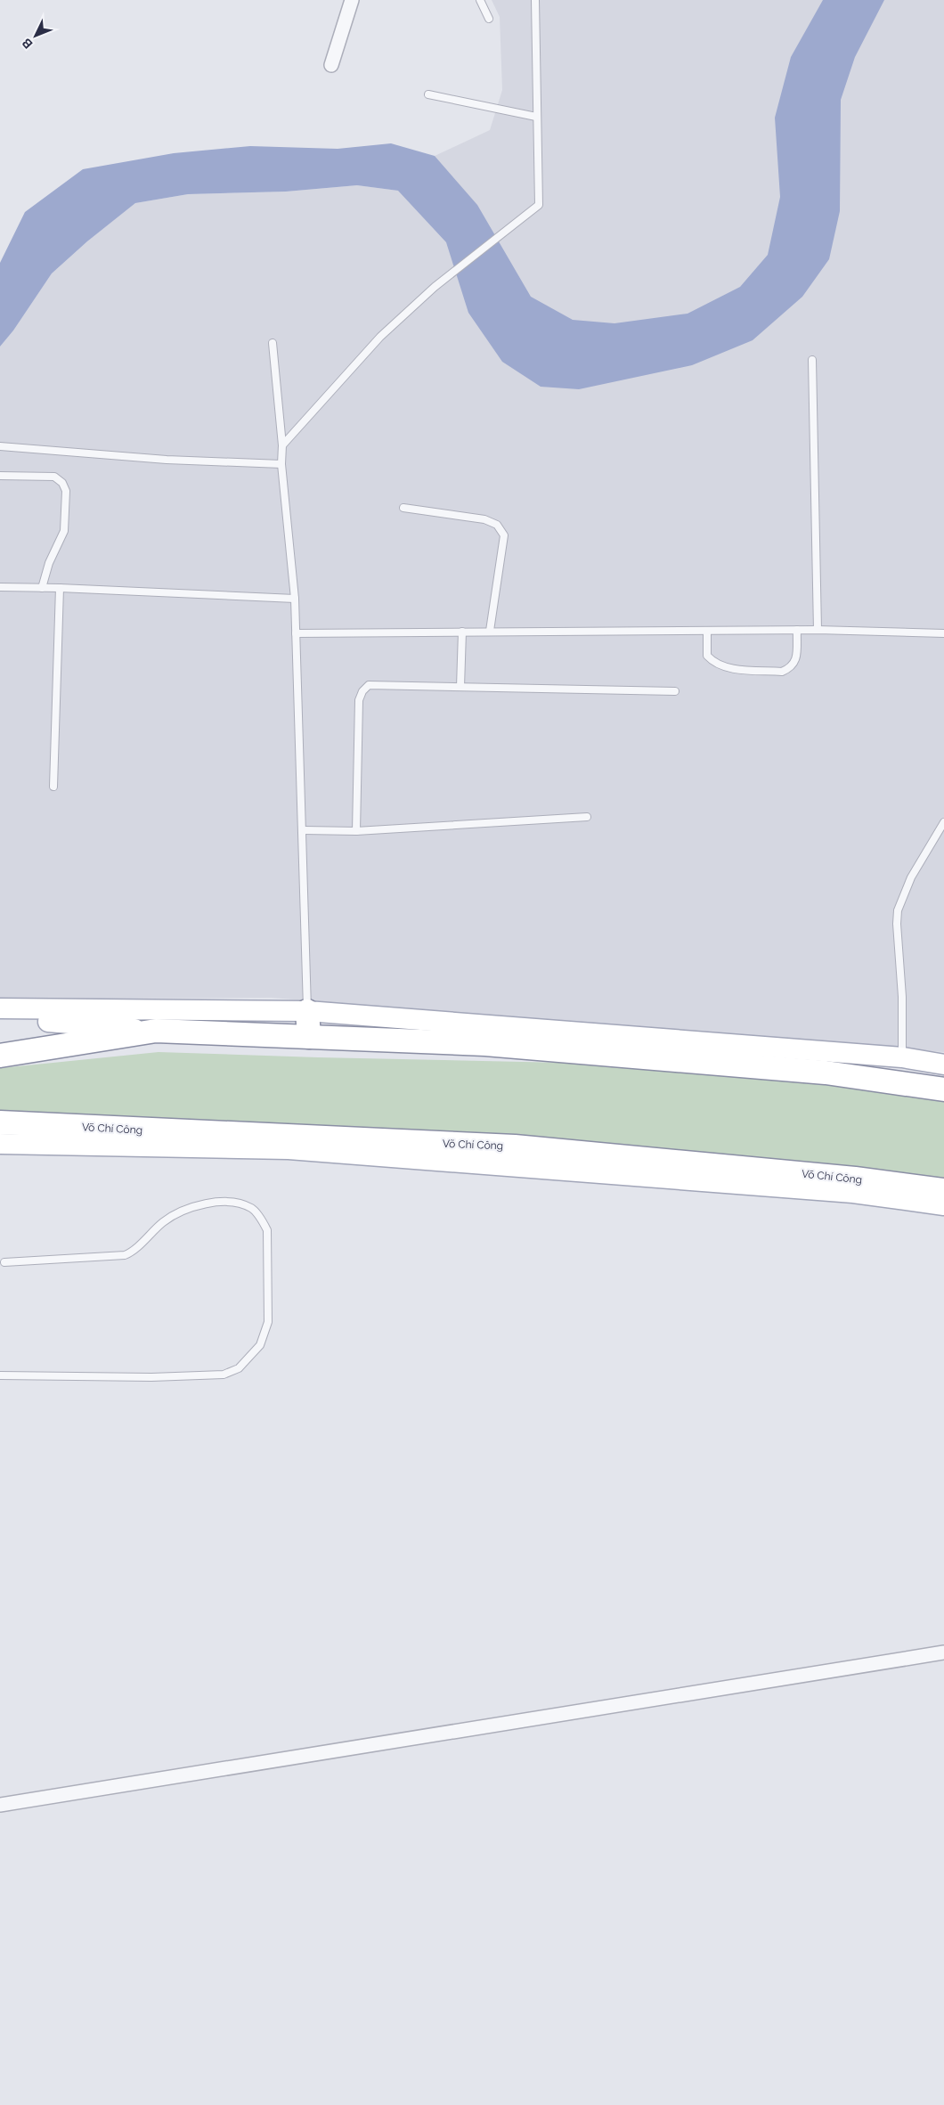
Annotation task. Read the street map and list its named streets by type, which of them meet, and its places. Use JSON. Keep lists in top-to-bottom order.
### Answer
{
  "streets": {
    "highway": ["Võ Chí Công"]
  },
  "north": "bottom left"
}
